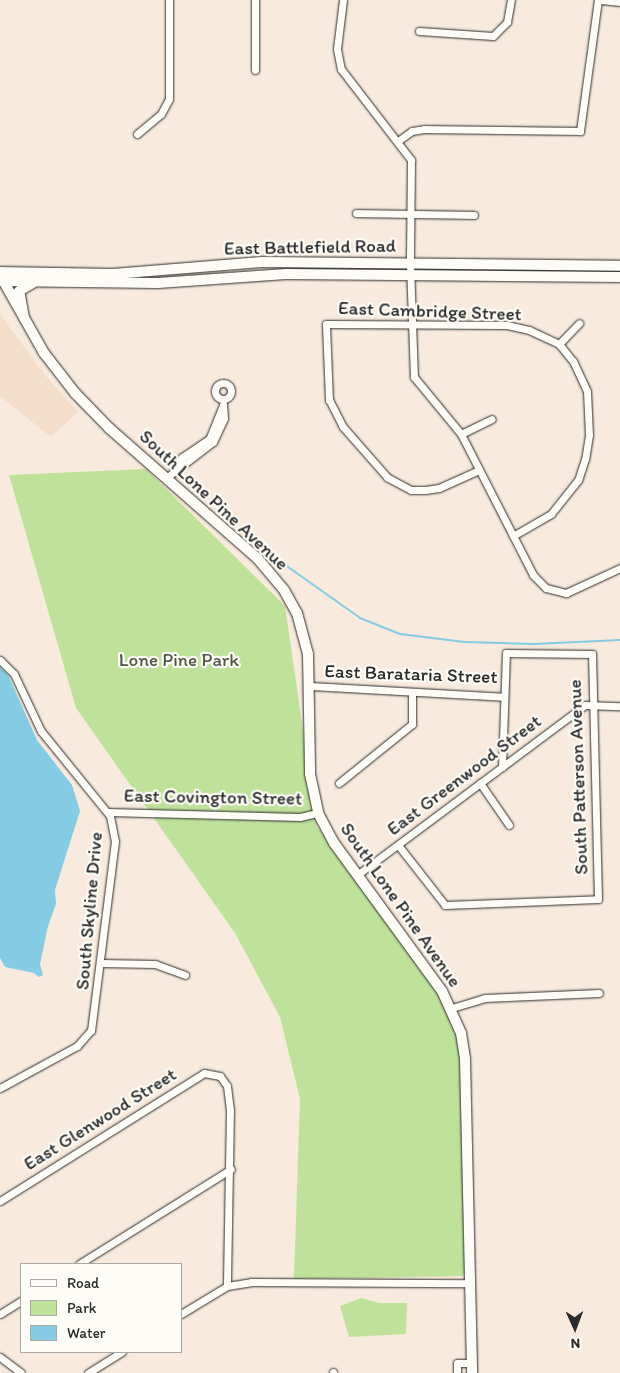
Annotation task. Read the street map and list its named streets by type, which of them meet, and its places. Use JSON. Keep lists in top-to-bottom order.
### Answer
{
  "streets": {
    "main road": ["East Battlefield Road", "South Lone Pine Avenue"],
    "street": [
      "East Cambridge Street",
      "East Barataria Street",
      "East Greenwood Street",
      "South Patterson Avenue",
      "East Covington Street",
      "South Skyline Drive",
      "East Glenwood Street"
    ]
  },
  "crossings": [
    ["East Battlefield Road", "South Lone Pine Avenue"],
    ["South Lone Pine Avenue", "East Barataria Street"],
    ["South Lone Pine Avenue", "East Greenwood Street"],
    ["South Lone Pine Avenue", "East Covington Street"],
    ["East Barataria Street", "South Patterson Avenue"],
    ["East Greenwood Street", "South Patterson Avenue"],
    ["East Covington Street", "South Skyline Drive"]
  ],
  "parks": ["Lone Pine Park"],
  "legend": ["Road", "Park", "Water"],
  "north": "bottom"
}
